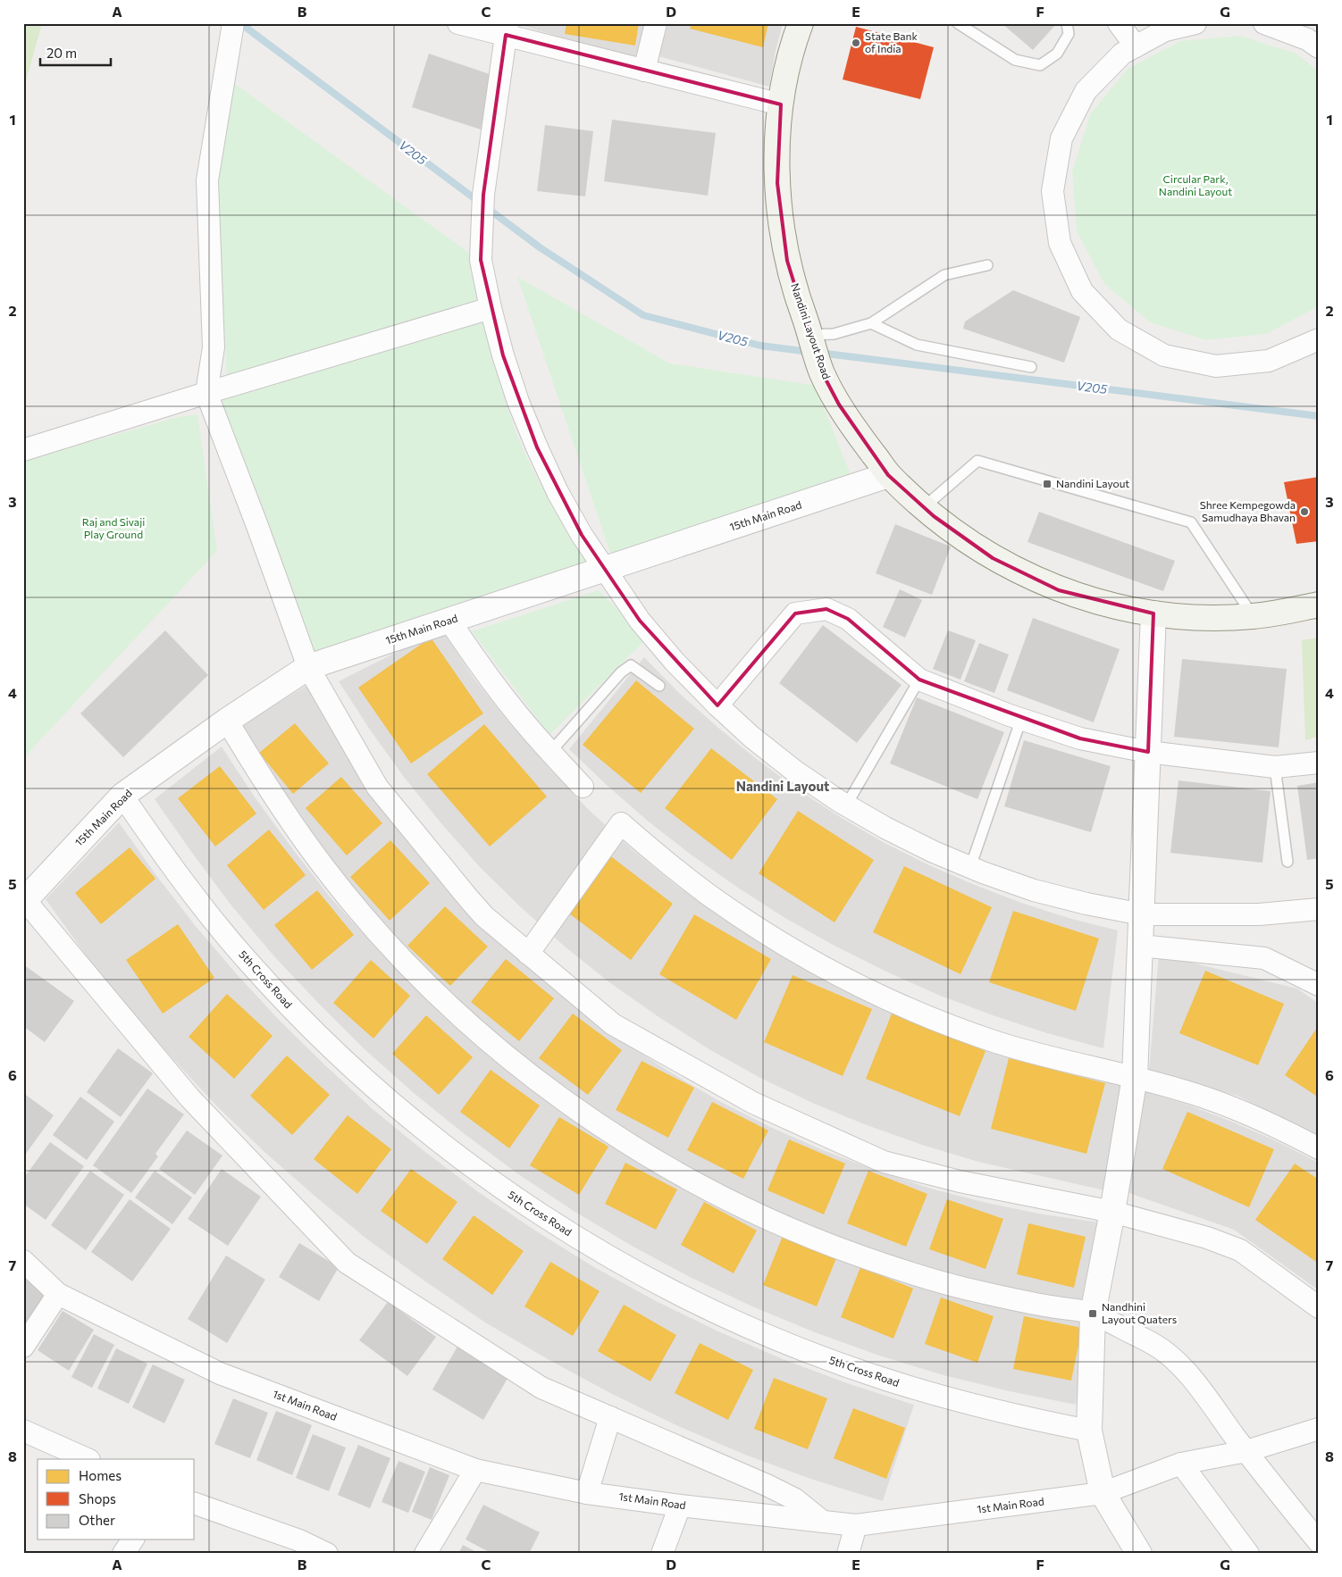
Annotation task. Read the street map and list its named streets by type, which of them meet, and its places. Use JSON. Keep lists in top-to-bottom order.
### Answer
{
  "streets": {
    "main road": ["Nandini Layout Road"],
    "street": ["15th Main Road", "5th Cross Road", "1st Main Road"]
  },
  "crossings": [
    ["Nandini Layout Road", "15th Main Road"],
    ["15th Main Road", "5th Cross Road"]
  ],
  "districts": ["Nandini Layout"],
  "water": ["V205"],
  "parks": ["Circular Park, Nandini Layout", "Raj and Sivaji Play Ground"],
  "places": {
    "other": ["State Bank of India", "Shree Kempegowda Samudhaya Bhavan"],
    "transit": ["Nandini Layout", "Nandhini Layout Quaters"]
  },
  "legend": ["Homes", "Shops", "Other"],
  "scale_bar": "20 m",
  "grid": {
    "columns": [
      "A",
      "B",
      "C",
      "D",
      "E",
      "F",
      "G"
    ],
    "rows": [
      "1",
      "2",
      "3",
      "4",
      "5",
      "6",
      "7",
      "8"
    ]
  }
}
